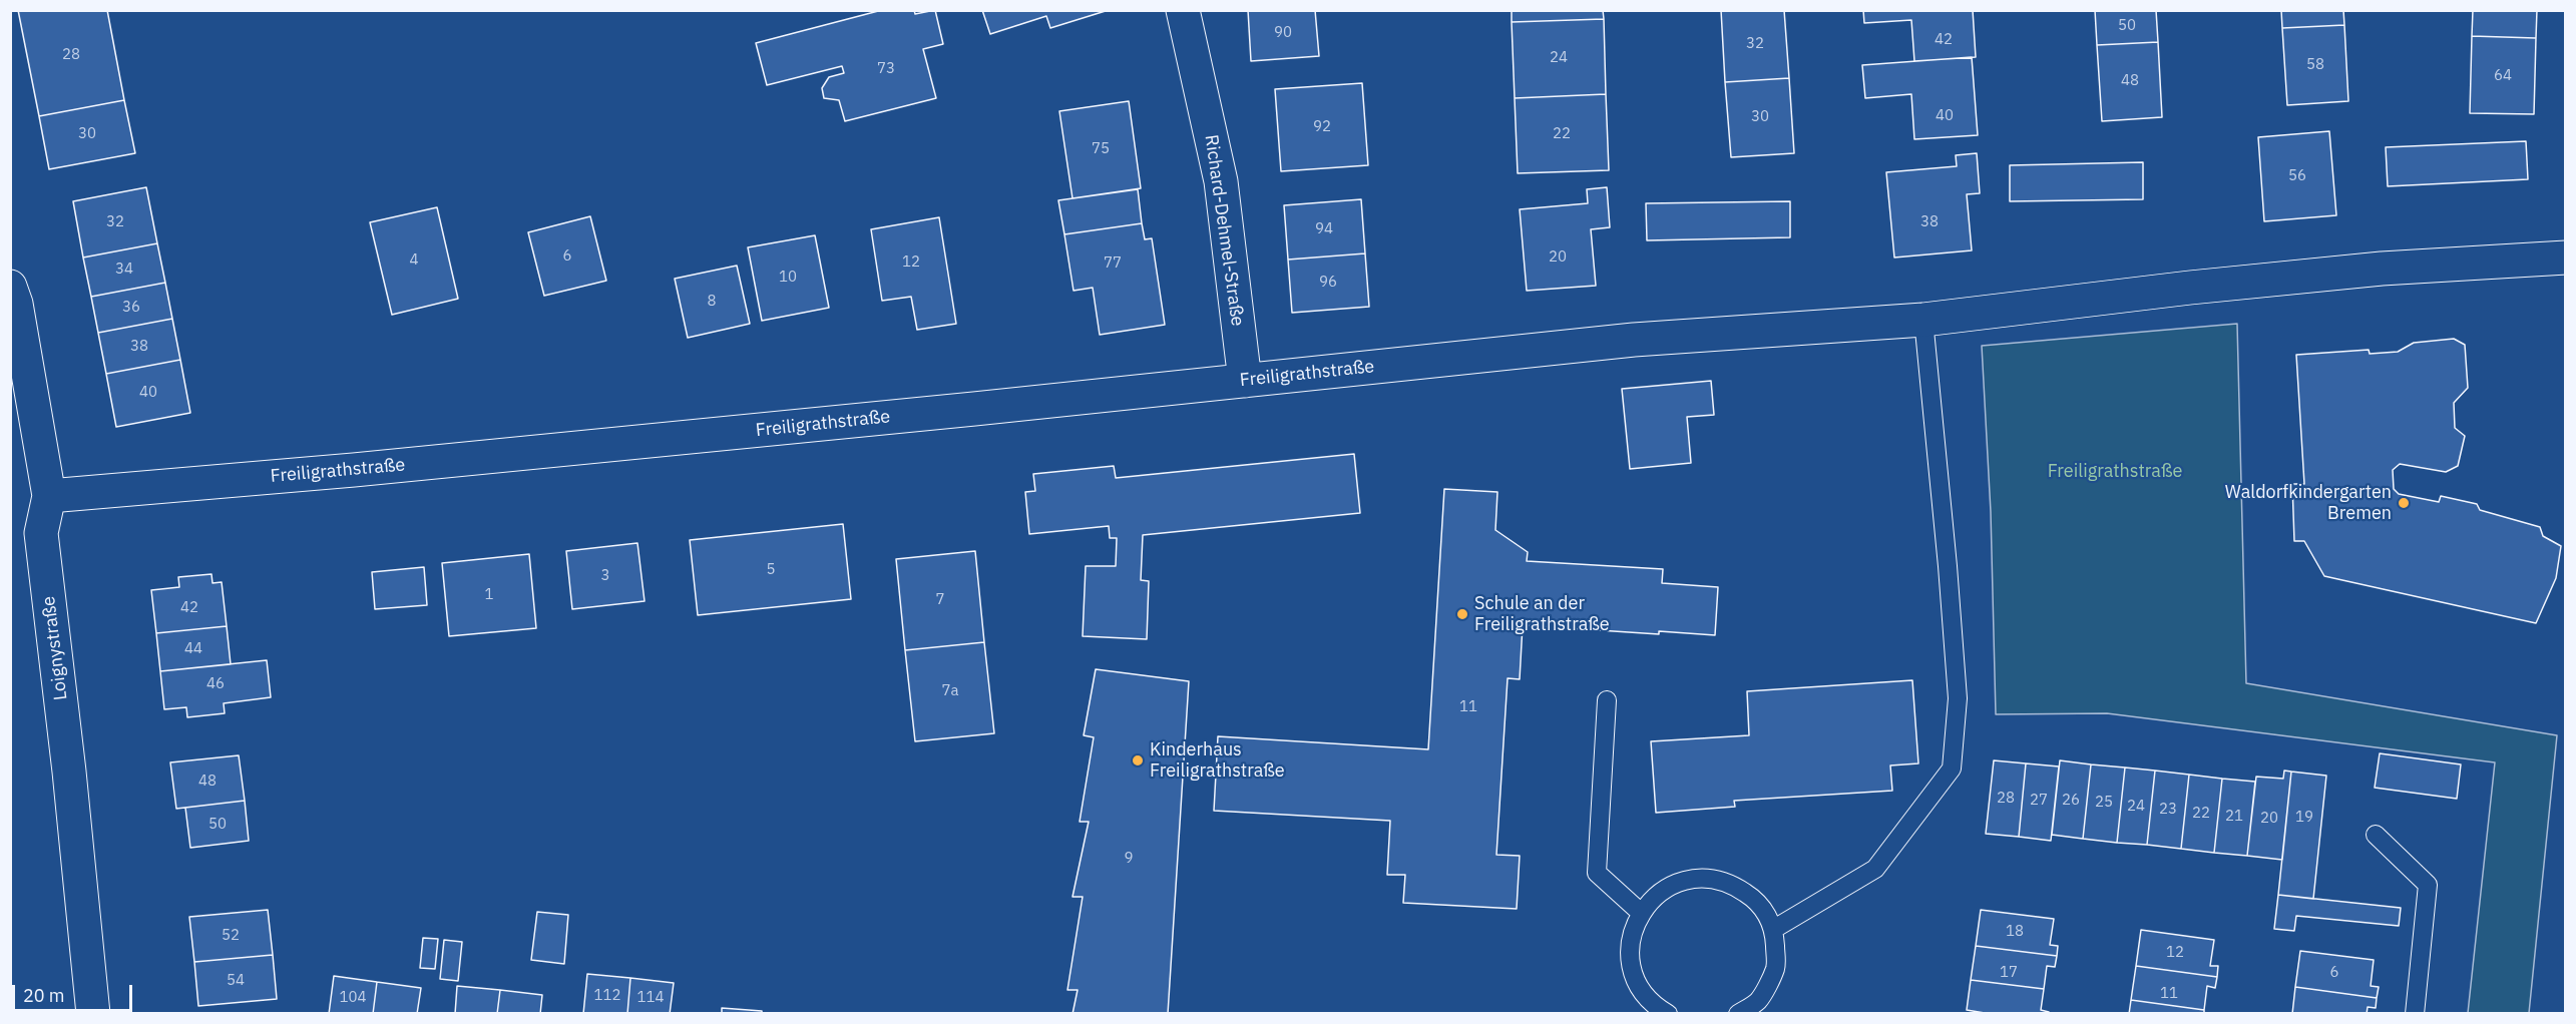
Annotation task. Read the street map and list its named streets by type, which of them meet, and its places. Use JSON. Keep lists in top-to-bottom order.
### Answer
{
  "streets": {
    "street": ["Richard-Dehmel-Straße", "Freiligrathstraße", "Loignystraße"]
  },
  "crossings": [
    ["Richard-Dehmel-Straße", "Freiligrathstraße"],
    ["Freiligrathstraße", "Loignystraße"]
  ],
  "parks": ["Freiligrathstraße"],
  "places": ["Waldorfkindergarten Bremen", "Schule an der Freiligrathstraße", "Kinderhaus Freiligrathstraße"],
  "house_numbers": [
    "50",
    "90",
    "42",
    "32",
    "28",
    "24",
    "58",
    "73",
    "64",
    "48",
    "40",
    "30",
    "92",
    "30",
    "22",
    "75",
    "56",
    "32",
    "38",
    "94",
    "6",
    "20",
    "4",
    "12",
    "77",
    "34",
    "10",
    "96",
    "8",
    "36",
    "38",
    "40",
    "5",
    "3",
    "1",
    "7",
    "42",
    "44",
    "46",
    "7a",
    "11",
    "48",
    "28",
    "27",
    "26",
    "25",
    "24",
    "23",
    "22",
    "21",
    "19",
    "20",
    "50",
    "9",
    "18",
    "52",
    "12",
    "17",
    "6",
    "54",
    "11",
    "112",
    "104",
    "114"
  ],
  "scale_bar": "20 m"
}
